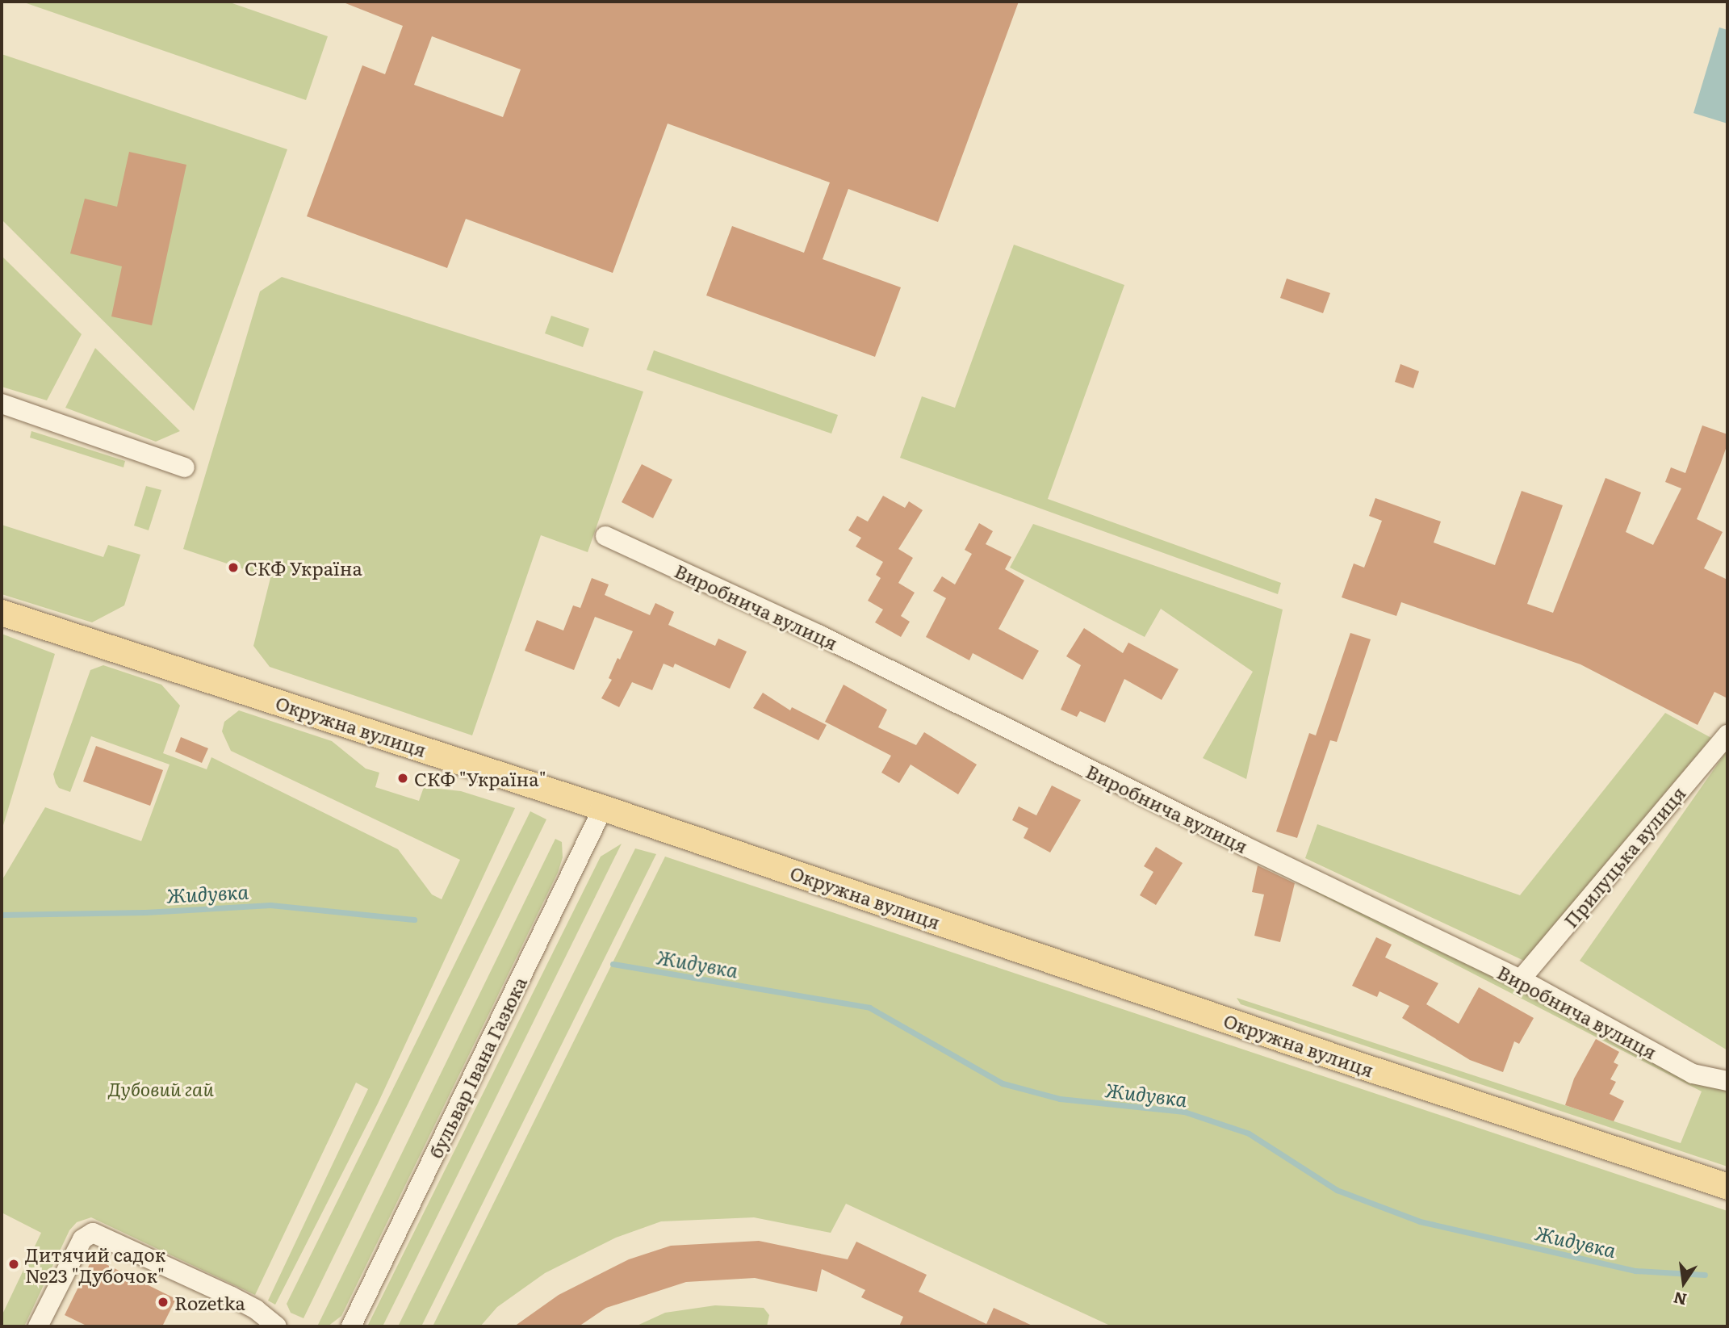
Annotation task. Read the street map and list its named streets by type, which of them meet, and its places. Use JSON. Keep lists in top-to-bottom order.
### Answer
{
  "streets": {
    "main road": ["Окружна вулиця"],
    "street": ["Виробнича вулиця", "Прилуцька вулиця", "бульвар Івана Газюка"]
  },
  "crossings": [
    ["Виробнича вулиця", "Прилуцька вулиця"],
    ["Окружна вулиця", "бульвар Івана Газюка"]
  ],
  "water": ["Жидувка"],
  "parks": ["Дубовий гай"],
  "places": [
    "СКФ Україна",
    "СКФ \"Україна\"",
    "Дитячий садок №23 \"Дубочок\"",
    "Rozetka"
  ],
  "north": "bottom"
}
